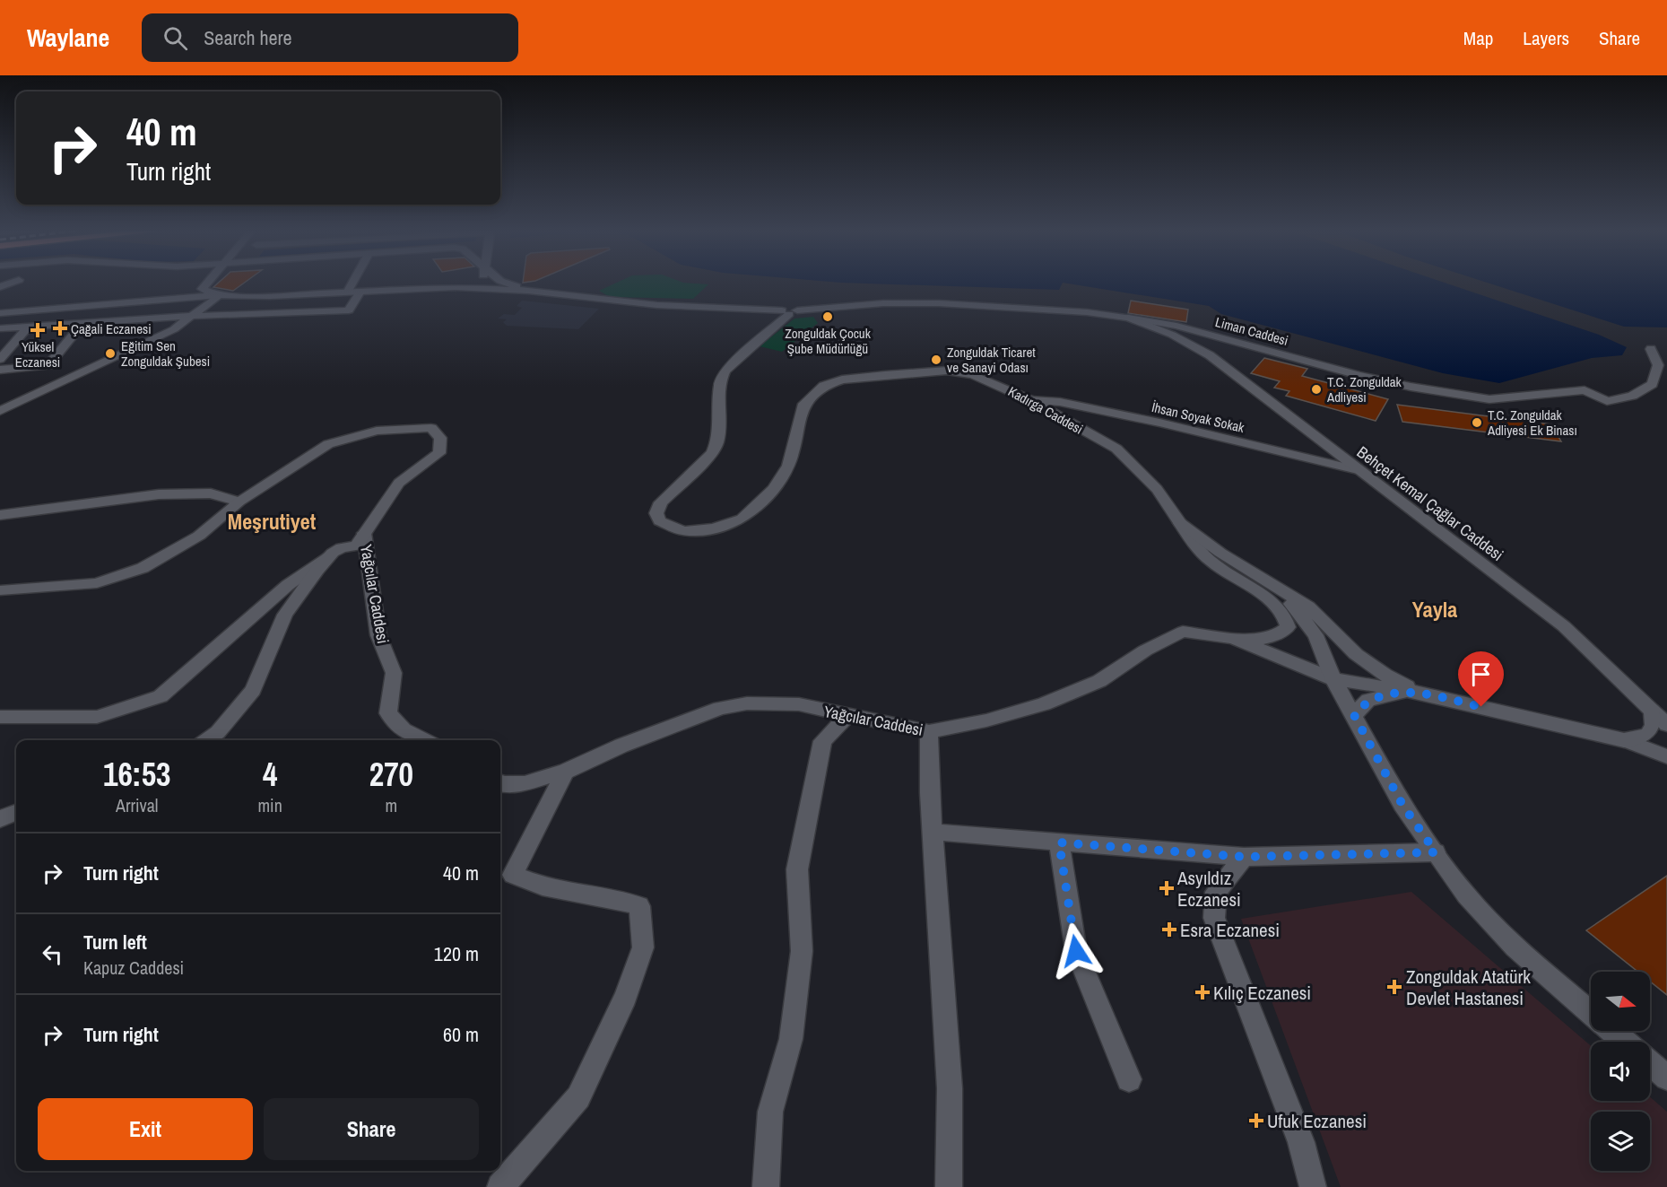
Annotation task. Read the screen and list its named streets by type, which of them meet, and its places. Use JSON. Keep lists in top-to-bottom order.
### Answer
{
  "streets": {
    "street": [
      "Liman Caddesi",
      "Kadırga Caddesi",
      "İhsan Soyak Sokak",
      "Behçet Kemal Çağlar Caddesi",
      "Yağcılar Caddesi"
    ]
  },
  "crossings": [
    ["Liman Caddesi", "Kadırga Caddesi"],
    ["Liman Caddesi", "Behçet Kemal Çağlar Caddesi"],
    ["Kadırga Caddesi", "İhsan Soyak Sokak"],
    ["İhsan Soyak Sokak", "Behçet Kemal Çağlar Caddesi"]
  ],
  "districts": ["Meşrutiyet", "Yayla"],
  "places": {
    "other": [
      "Zonguldak Çocuk Şube Müdürlüğü",
      "Eğitim Sen Zonguldak Şubesi",
      "Zonguldak Ticaret ve Sanayi Odası",
      "T.C. Zonguldak Adliyesi",
      "T.C. Zonguldak Adliyesi Ek Binası"
    ],
    "health": [
      "Çağali Eczanesi",
      "Yüksel Eczanesi",
      "Asyıldız Eczanesi",
      "Esra Eczanesi",
      "Zonguldak Atatürk Devlet Hastanesi",
      "Kılıç Eczanesi",
      "Ufuk Eczanesi"
    ]
  },
  "north": "right",
  "page": {
    "header": "Waylane",
    "search": "Search here",
    "nav": ["Map", "Layers", "Share"],
    "turn": ["40 m", "Turn right"],
    "eta": [
      "16:53",
      "Arrival",
      "4",
      "min",
      "270",
      "m"
    ],
    "list": [
      {
        "name": "Turn right",
        "value": "40 m"
      },
      {
        "name": "Turn left",
        "note": "Kapuz Caddesi",
        "value": "120 m"
      },
      {
        "name": "Turn right",
        "value": "60 m"
      }
    ],
    "buttons": ["Exit", "Share"]
  }
}
